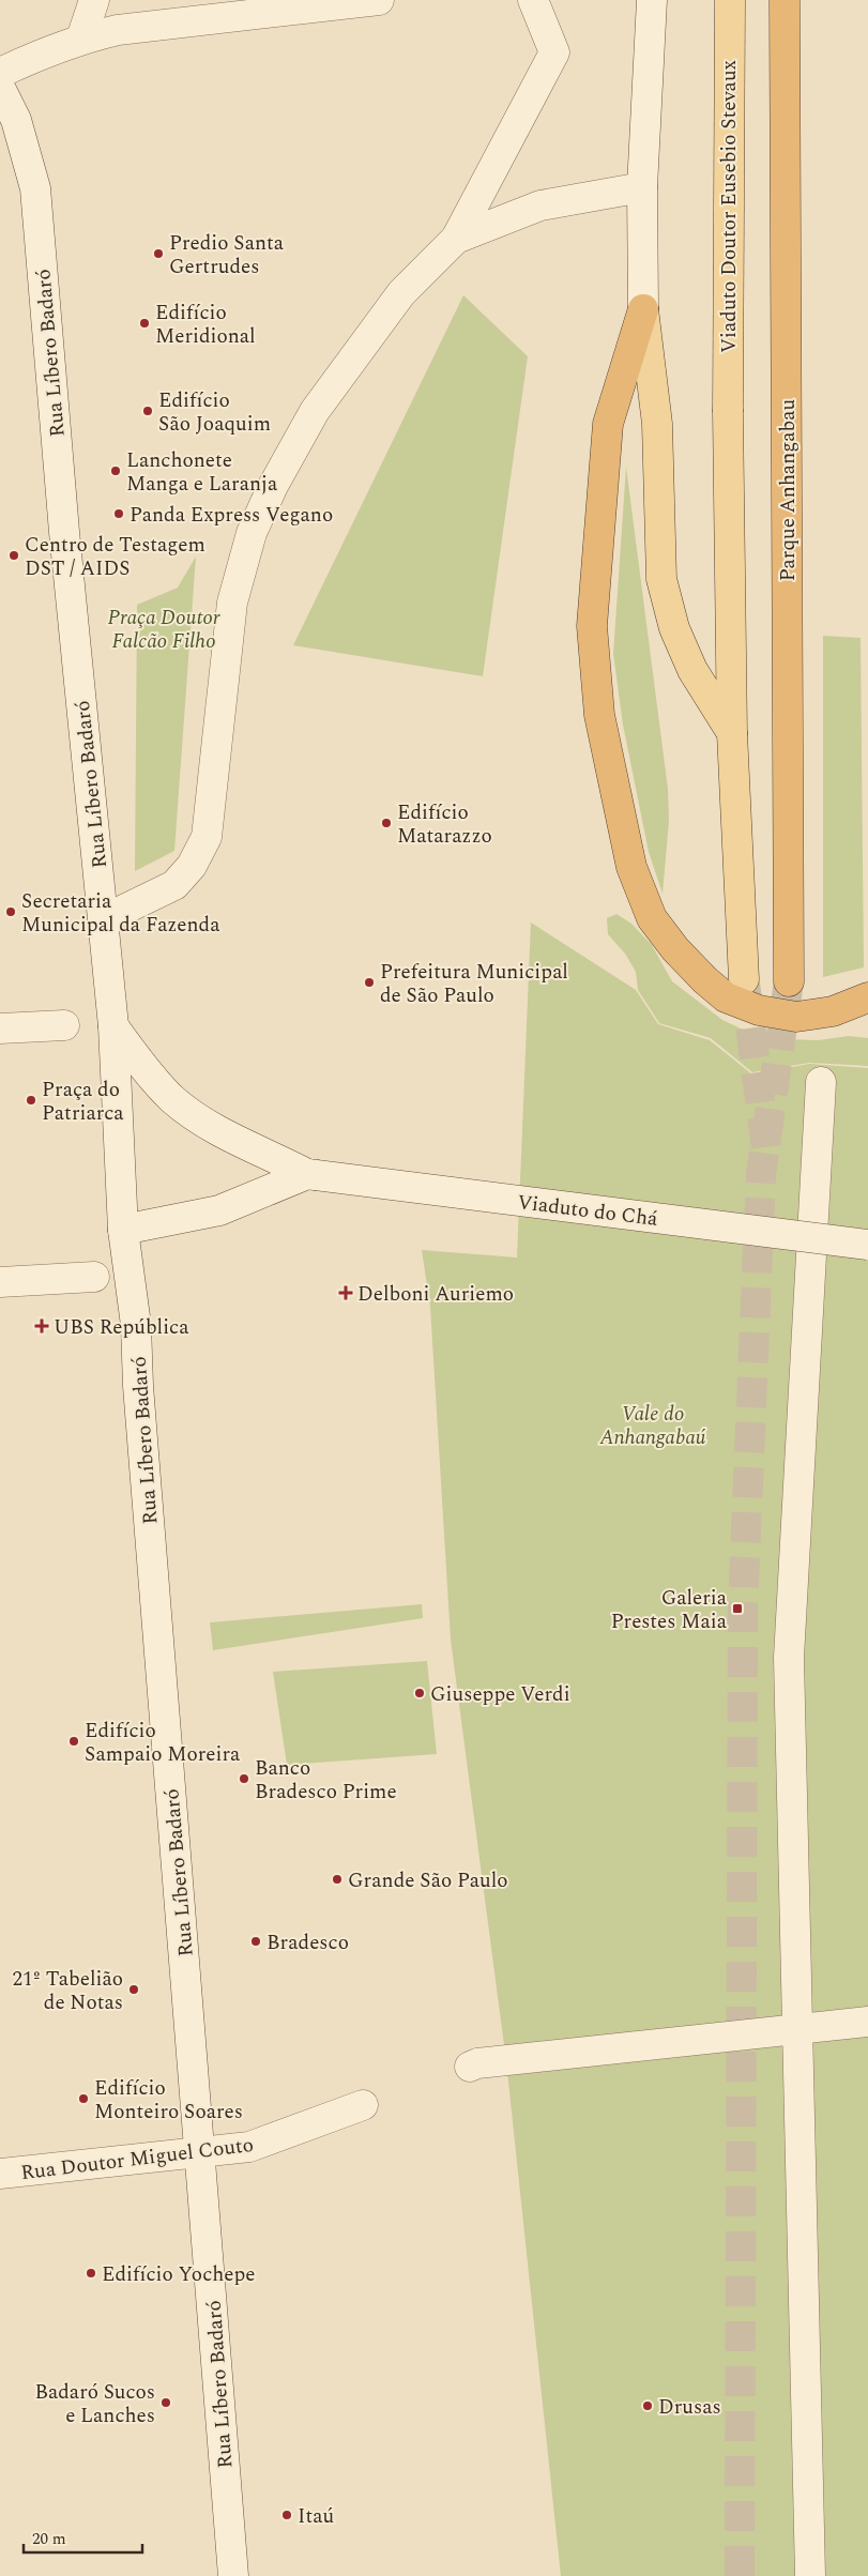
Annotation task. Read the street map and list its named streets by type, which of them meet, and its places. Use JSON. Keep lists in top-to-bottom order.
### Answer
{
  "streets": {
    "highway": ["Parque Anhangabau"],
    "main road": ["Viaduto Doutor Eusebio Stevaux"],
    "street": ["Rua Líbero Badaró", "Viaduto do Chá", "Rua Doutor Miguel Couto"]
  },
  "crossings": [
    ["Rua Líbero Badaró", "Viaduto do Chá"],
    ["Rua Líbero Badaró", "Rua Doutor Miguel Couto"]
  ],
  "parks": ["Praça Doutor Falcão Filho", "Vale do Anhangabaú"],
  "places": {
    "other": [
      "Predio Santa Gertrudes",
      "Edifício Meridional",
      "Edifício São Joaquim",
      "Lanchonete Manga e Laranja",
      "Panda Express Vegano",
      "Centro de Testagem DST / AIDS",
      "Edifício Matarazzo",
      "Secretaria Municipal da Fazenda",
      "Prefeitura Municipal de São Paulo",
      "Praça do Patriarca",
      "Giuseppe Verdi",
      "Edifício Sampaio Moreira",
      "Banco Bradesco Prime",
      "Grande São Paulo",
      "Bradesco",
      "21º Tabelião de Notas",
      "Edifício Monteiro Soares",
      "Edifício Yochepe",
      "Badaró Sucos e Lanches",
      "Drusas",
      "Itaú"
    ],
    "health": ["Delboni Auriemo", "UBS República"],
    "transit": ["Galeria Prestes Maia"]
  },
  "scale_bar": "20 m"
}
